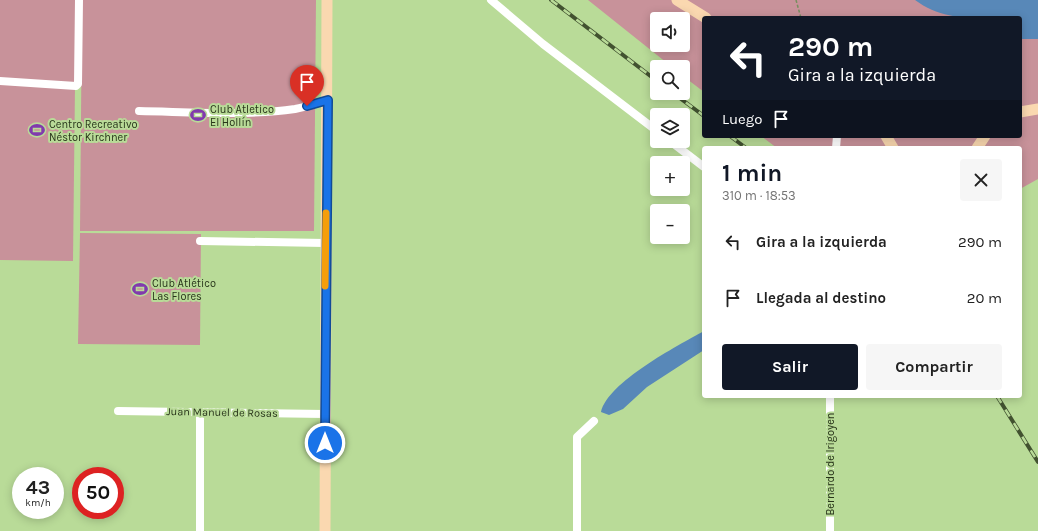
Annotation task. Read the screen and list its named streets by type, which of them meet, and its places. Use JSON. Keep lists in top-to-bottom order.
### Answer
{
  "streets": {
    "street": ["Juan Manuel de Rosas", "Bernardo de Irigoyen"]
  },
  "places": {
    "sports": ["Club Atletico El Hollín", "Centro Recreativo Néstor Kirchner", "Club Atlético Las Flores"]
  },
  "page": {
    "map_buttons": ["+", "−"],
    "turn": ["290 m", "Gira a la izquierda"],
    "then": "Luego",
    "heading": ["1 min", "310 m · 18:53"],
    "list": [
      {
        "name": "Gira a la izquierda",
        "value": "290 m"
      },
      {
        "name": "Llegada al destino",
        "value": "20 m"
      }
    ],
    "buttons": ["Salir", "Compartir"],
    "speed": "43 km/h",
    "limit": "50"
  }
}
